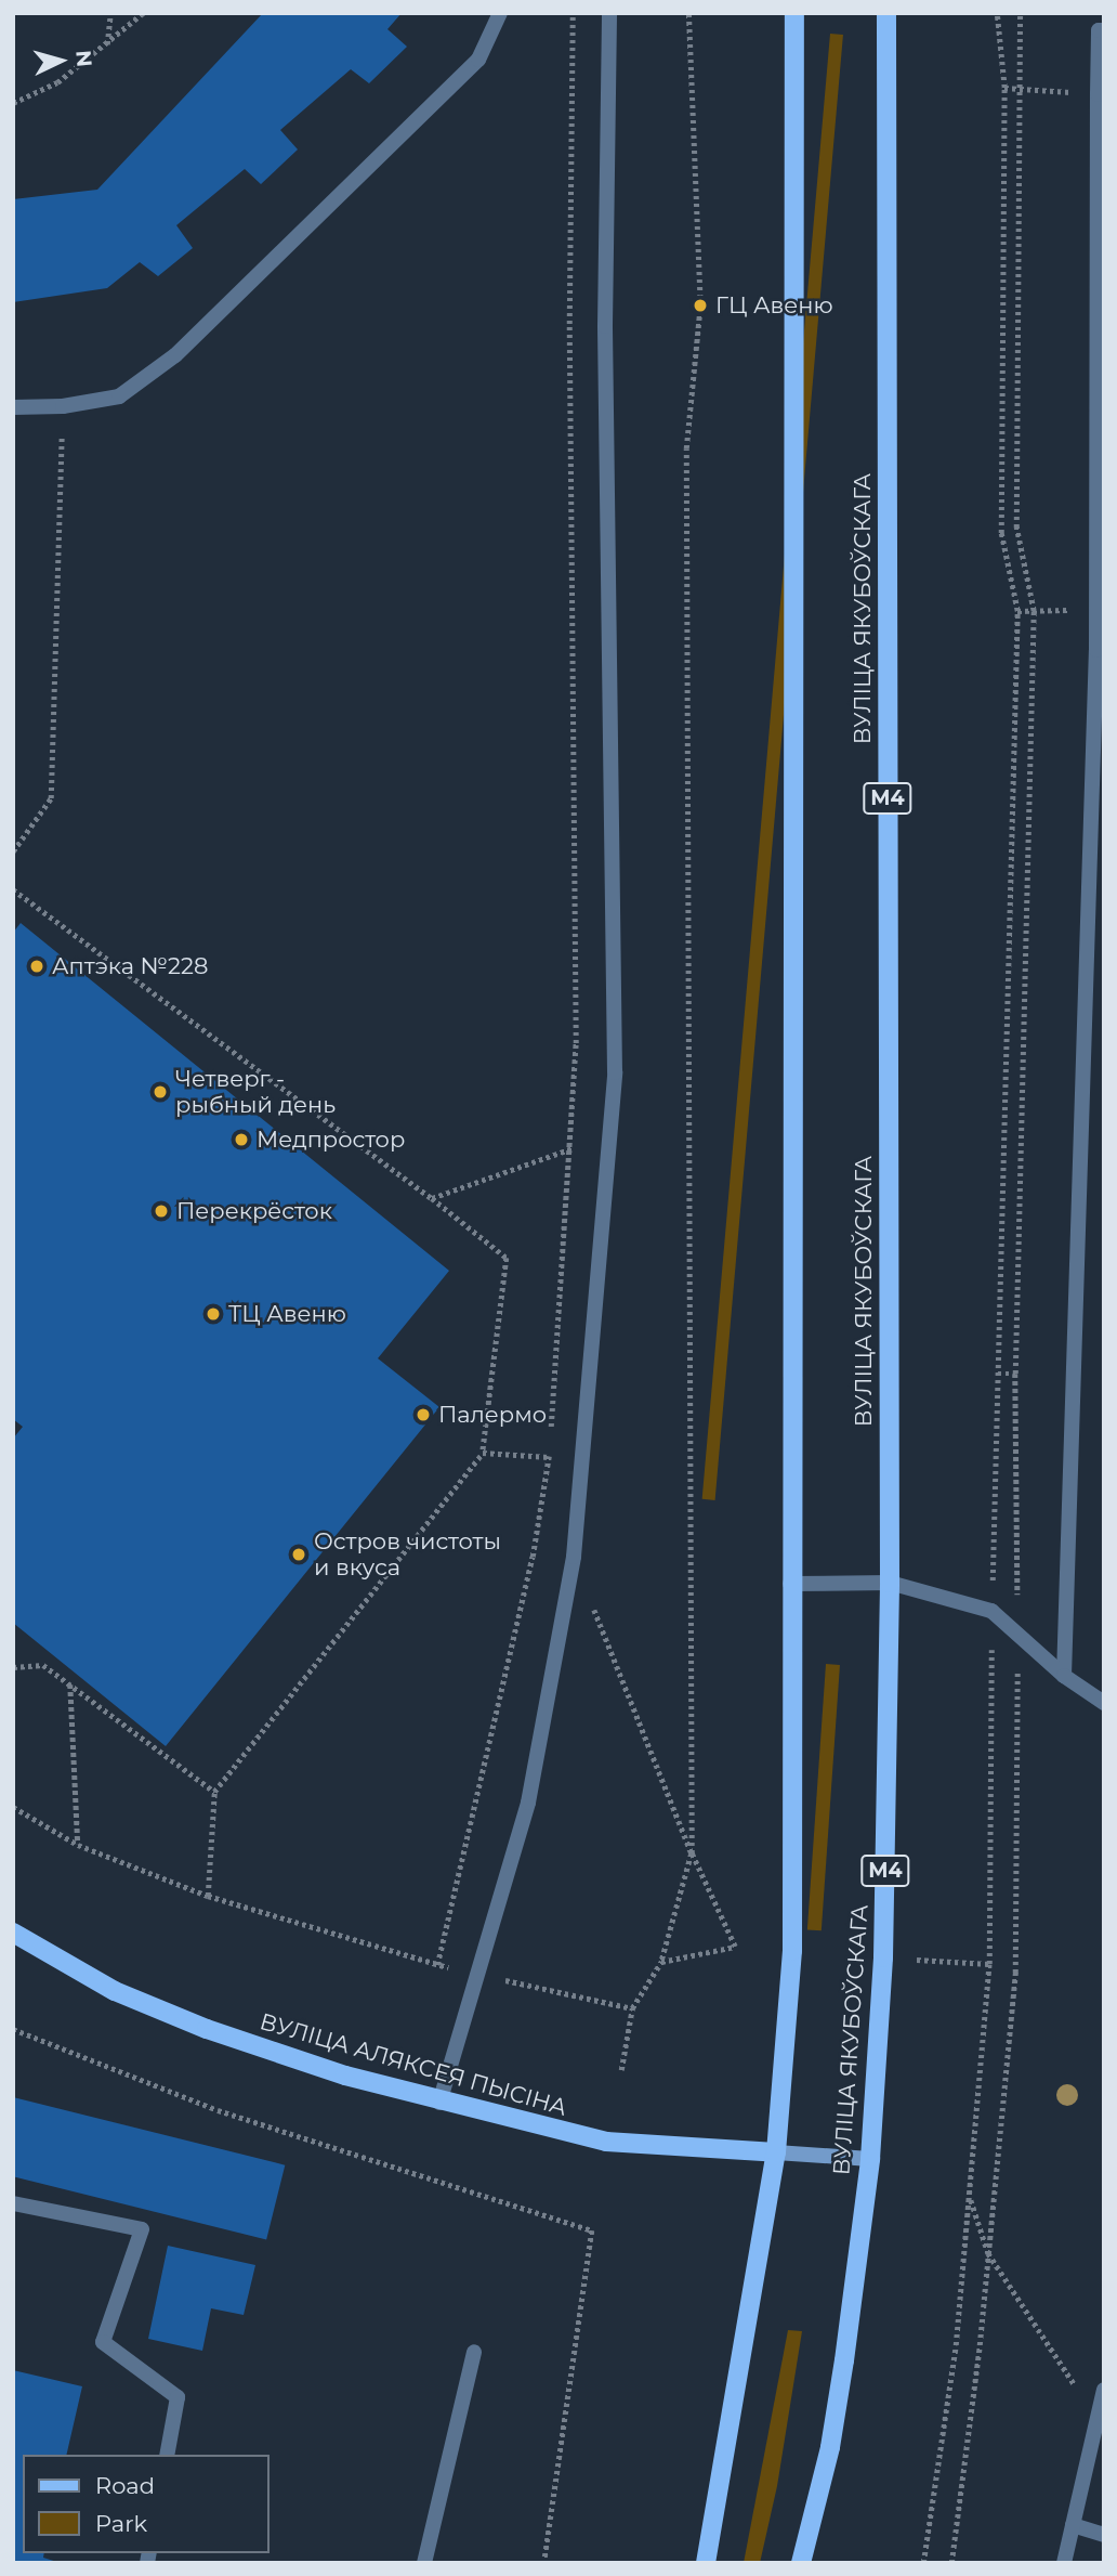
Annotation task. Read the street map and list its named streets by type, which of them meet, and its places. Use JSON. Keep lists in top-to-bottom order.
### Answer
{
  "streets": {
    "main road": ["ВУЛІЦА ЯКУБОЎСКАГА", "М4", "ВУЛІЦА АЛЯКСЕЯ ПЫСІНА"]
  },
  "crossings": [
    ["ВУЛІЦА ЯКУБОЎСКАГА", "ВУЛІЦА АЛЯКСЕЯ ПЫСІНА"]
  ],
  "places": [
    "ГЦ Авеню",
    "Аптэка №228",
    "Четверг - рыбный день",
    "Медпростор",
    "Перекрёсток",
    "ТЦ Авеню",
    "Палермо",
    "Остров чистоты и вкуса"
  ],
  "legend": ["Road", "Park"],
  "north": "right"
}
